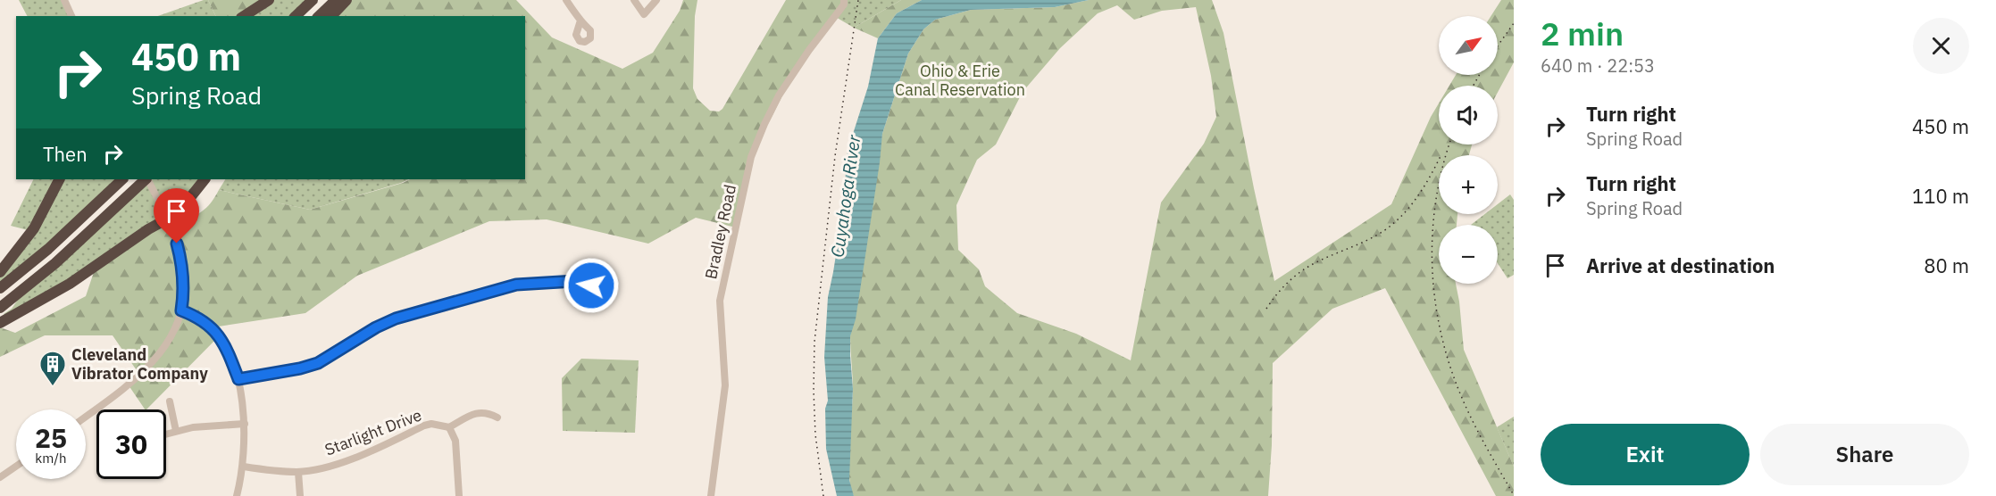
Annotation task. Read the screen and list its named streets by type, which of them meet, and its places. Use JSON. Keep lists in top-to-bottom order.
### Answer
{
  "streets": {
    "street": ["Bradley Road", "Starlight Drive"]
  },
  "water": ["Cuyahoga River"],
  "parks": ["Ohio & Erie Canal Reservation"],
  "places": {
    "building": ["Cleveland Vibrator Company"]
  },
  "north": "top right",
  "page": {
    "heading": ["2 min", "640 m · 22:53"],
    "map_buttons": ["+", "−"],
    "turn": ["450 m", "Spring Road"],
    "list": [
      {
        "name": "Turn right",
        "note": "Spring Road",
        "value": "450 m"
      },
      {
        "name": "Turn right",
        "note": "Spring Road",
        "value": "110 m"
      },
      {
        "name": "Arrive at destination",
        "value": "80 m"
      }
    ],
    "then": "Then",
    "speed": "25 km/h",
    "limit": "30",
    "buttons": ["Exit", "Share"]
  }
}
